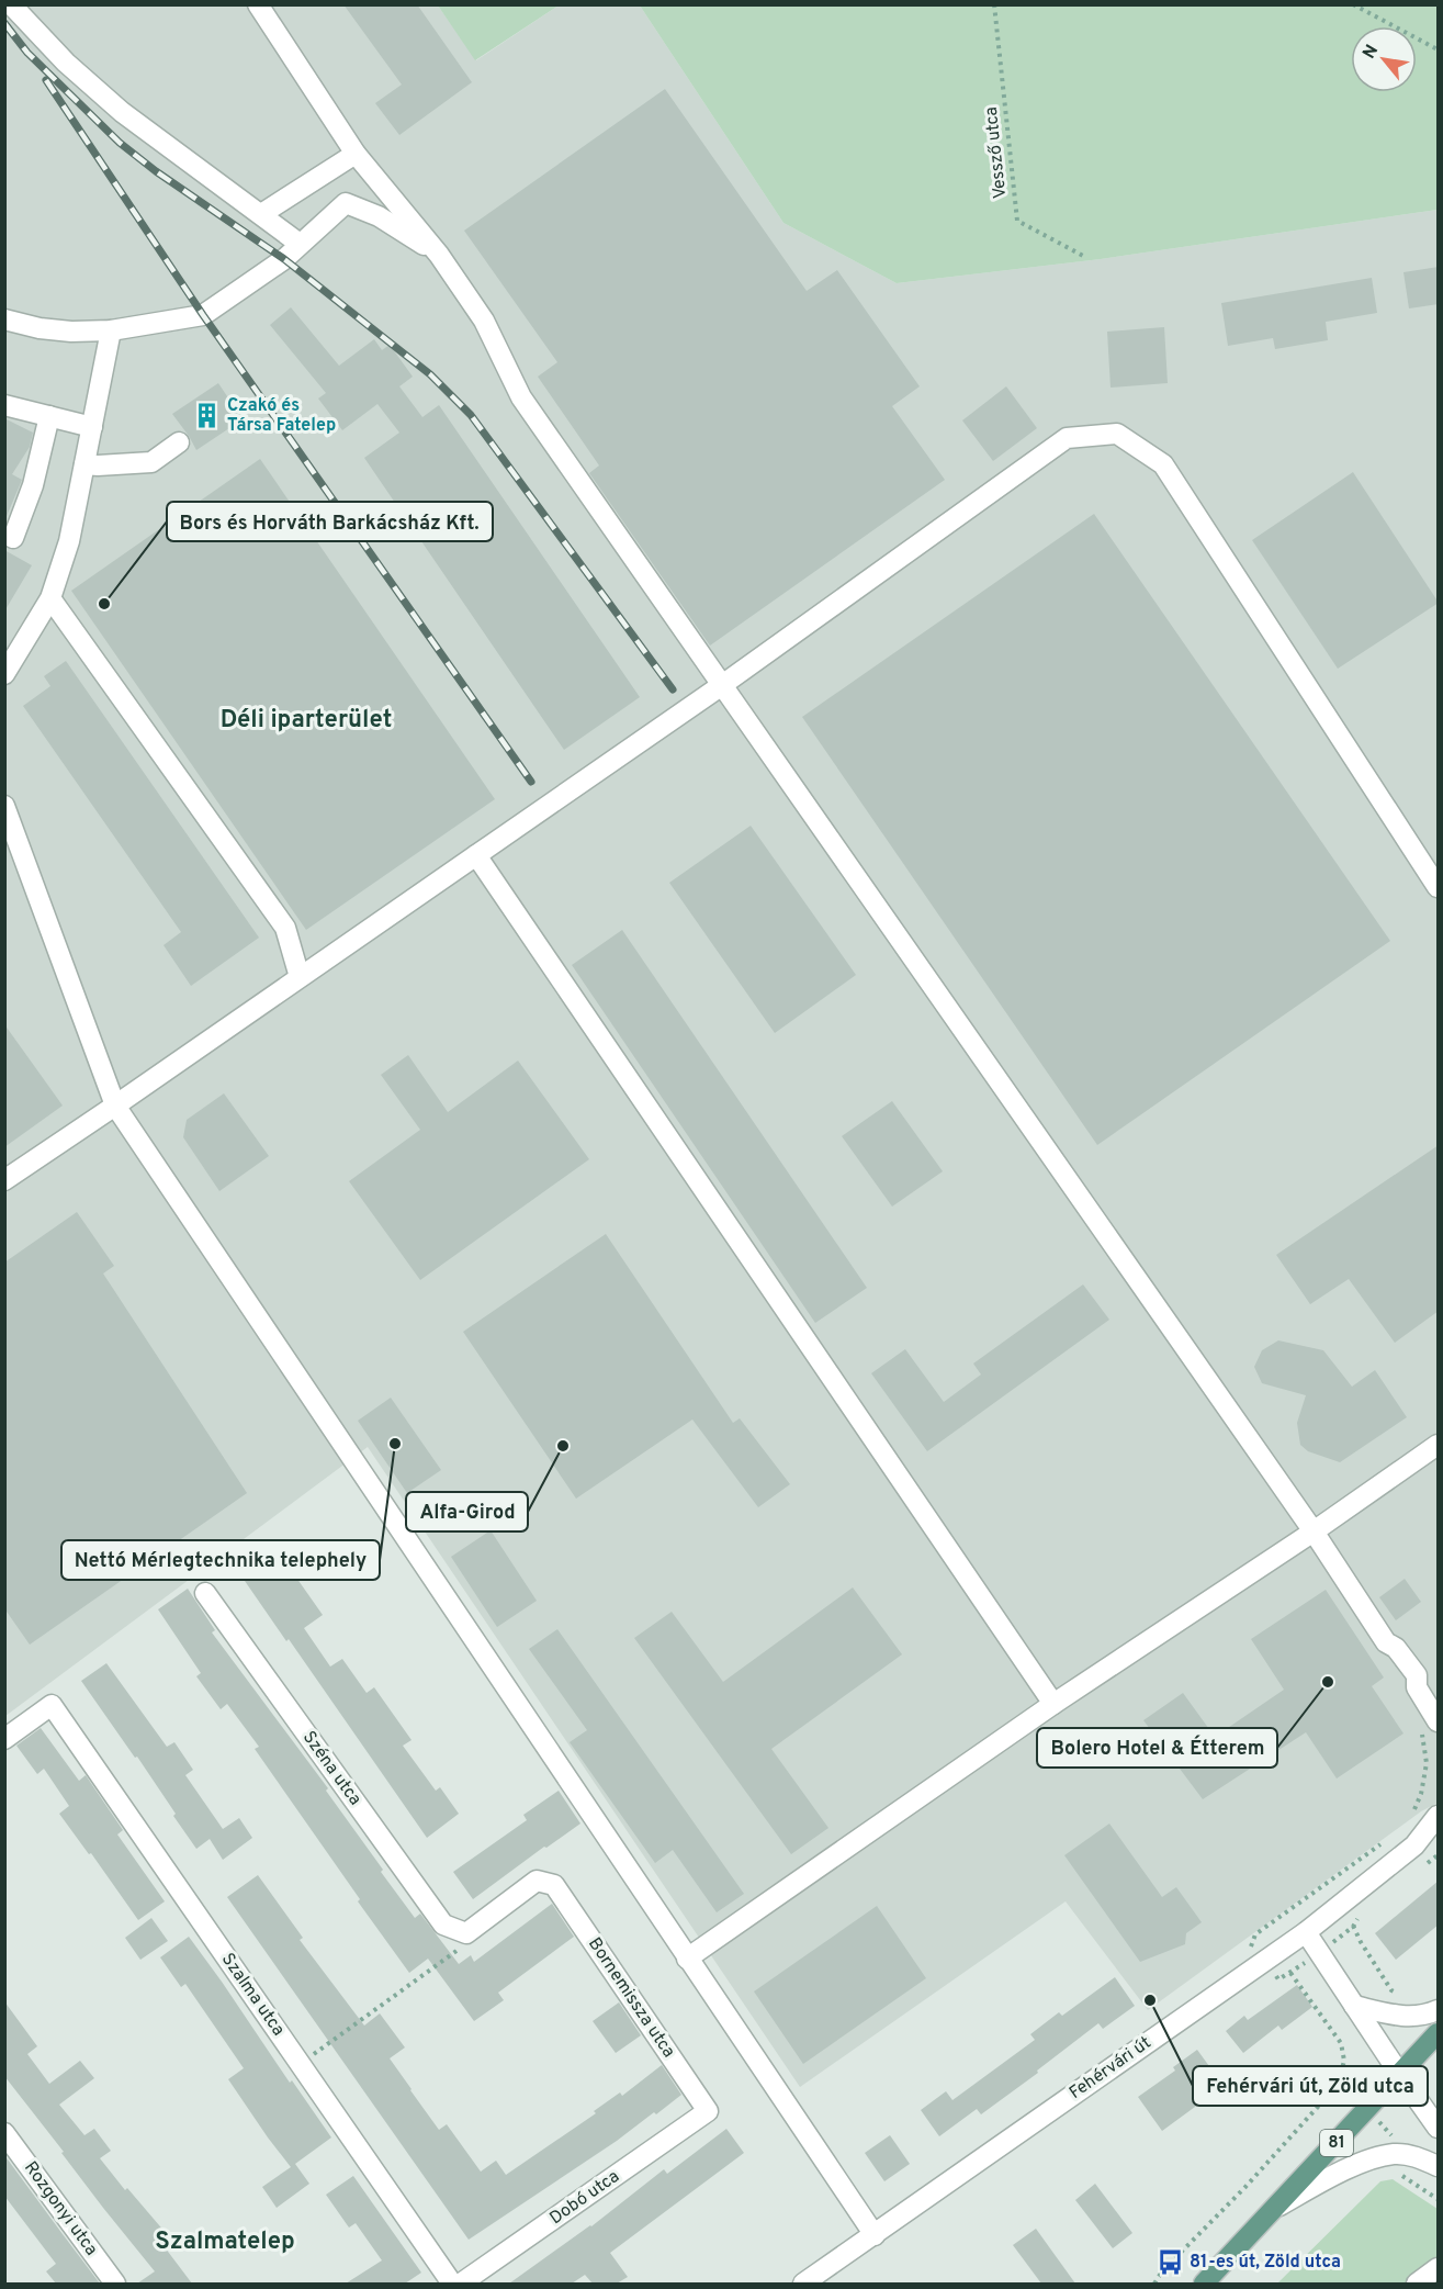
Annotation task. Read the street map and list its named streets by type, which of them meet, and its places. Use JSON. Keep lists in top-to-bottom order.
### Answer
{
  "streets": {
    "main road": ["81"],
    "street": [
      "Széna utca",
      "Szalma utca",
      "Bornemissza utca",
      "Fehérvári út",
      "Dobó utca",
      "Rozgonyi utca"
    ],
    "path": ["Vessző utca"]
  },
  "crossings": [
    ["Széna utca", "Bornemissza utca"],
    ["Bornemissza utca", "Dobó utca"]
  ],
  "districts": ["Déli iparterület", "Szalmatelep"],
  "places": {
    "building": ["Czakó és Társa Fatelep"],
    "other": [
      "Bors és Horváth Barkácsház Kft.",
      "Nettó Mérlegtechnika telephely",
      "Alfa-Girod",
      "Bolero Hotel & Étterem",
      "Fehérvári út, Zöld utca"
    ],
    "bus stop": ["81-es út, Zöld utca"]
  },
  "north": "top left"
}
